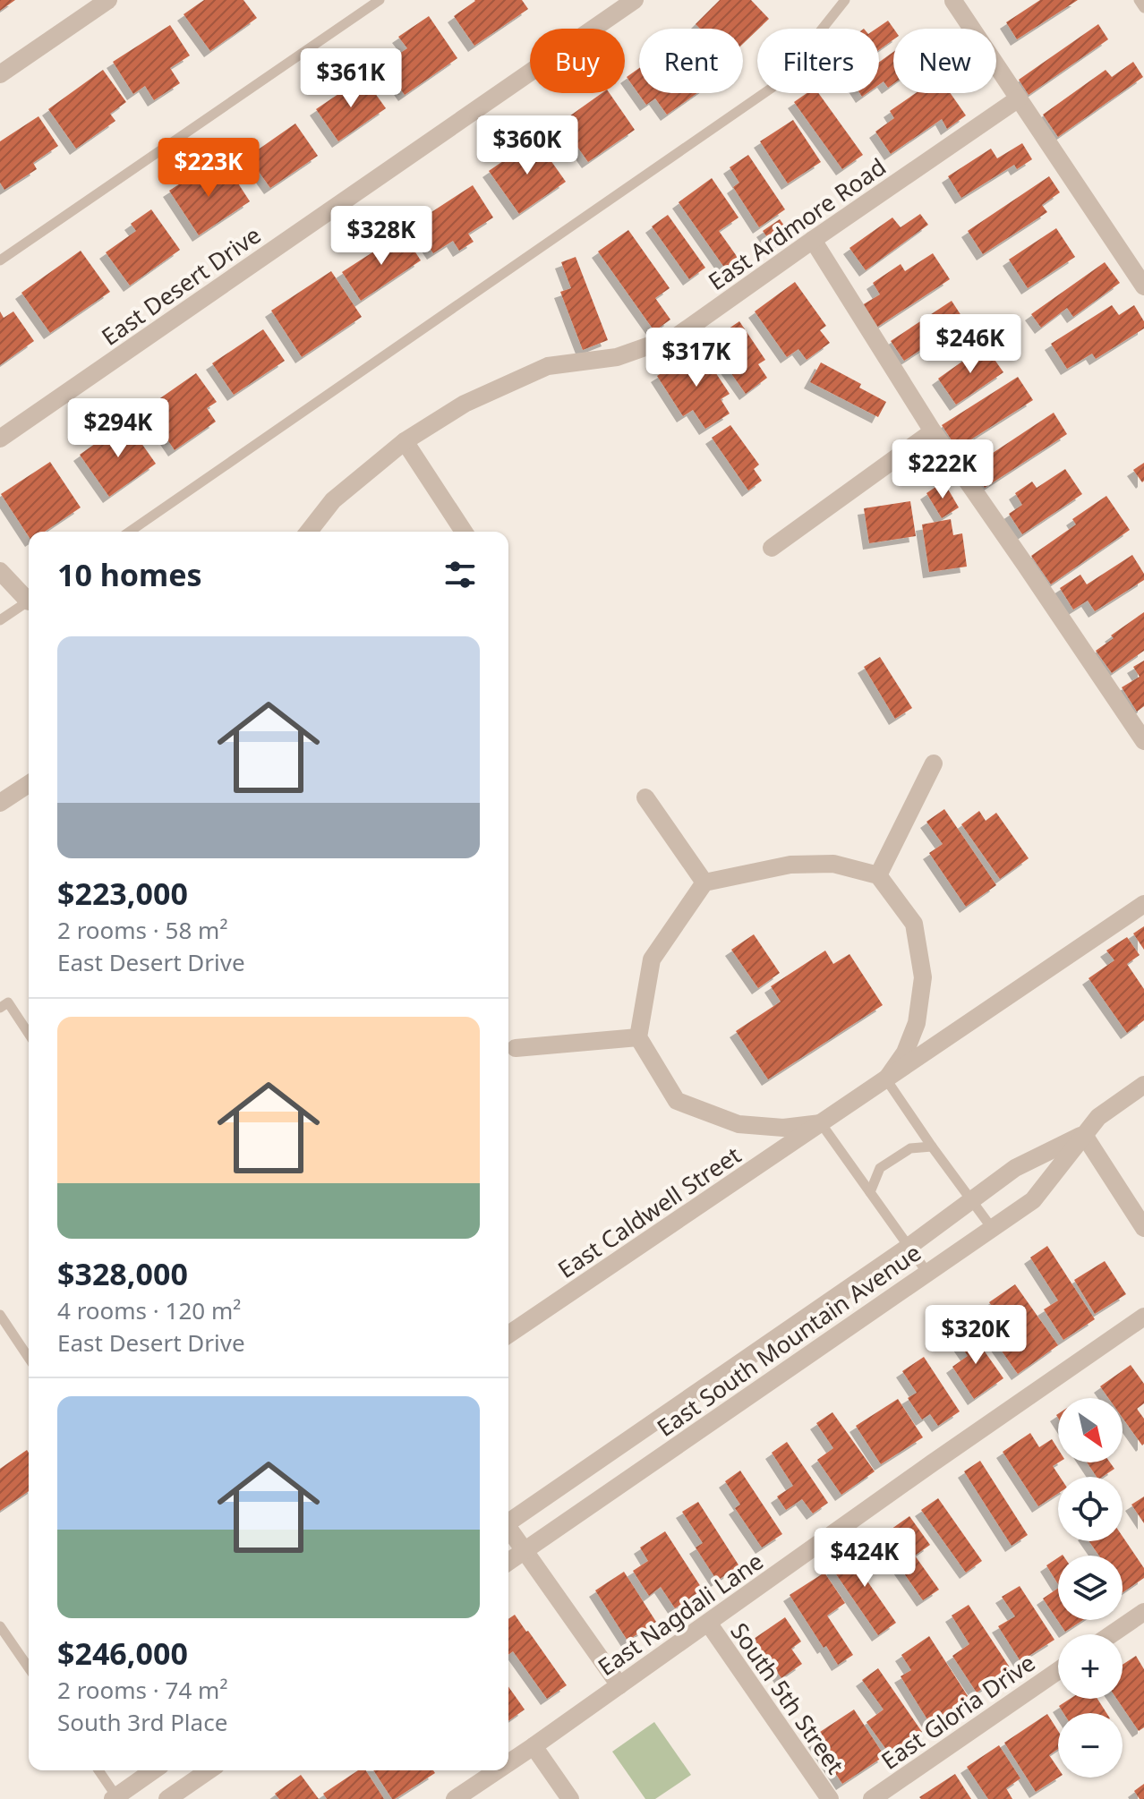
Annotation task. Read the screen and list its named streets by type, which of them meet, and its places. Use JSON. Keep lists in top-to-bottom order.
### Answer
{
  "streets": {
    "street": [
      "East Ardmore Road",
      "East Desert Drive",
      "East Caldwell Street",
      "East South Mountain Avenue",
      "East Nagdali Lane",
      "South 5th Street",
      "East Gloria Drive"
    ]
  },
  "crossings": [
    ["East Nagdali Lane", "South 5th Street"]
  ],
  "north": "bottom right",
  "page": {
    "chip": [
      "Buy",
      "Rent",
      "Filters",
      "New"
    ],
    "price": [
      "$361K",
      "$360K",
      "$223K",
      "$328K",
      "$246K",
      "$317K",
      "$294K",
      "$222K",
      "$320K",
      "$424K"
    ],
    "heading": "10 homes",
    "list": [
      {
        "name": "$223,000",
        "note": "2 rooms · 58 m² · East Desert Drive"
      },
      {
        "name": "$328,000",
        "note": "4 rooms · 120 m² · East Desert Drive"
      },
      {
        "name": "$246,000",
        "note": "2 rooms · 74 m² · South 3rd Place"
      }
    ],
    "map_buttons": ["+", "−"]
  }
}
